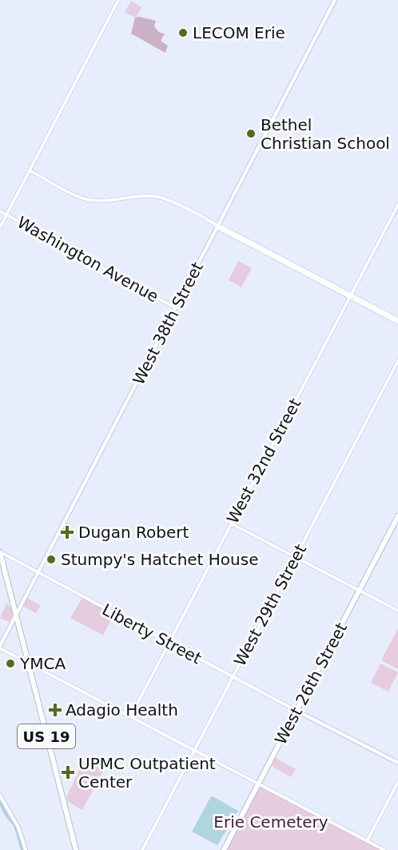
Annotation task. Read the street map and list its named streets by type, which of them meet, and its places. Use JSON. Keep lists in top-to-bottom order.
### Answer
{
  "streets": {
    "main road": [
      "West 38th Street",
      "Liberty Street",
      "West 26th Street",
      "US 19"
    ],
    "street": ["Washington Avenue", "West 32nd Street", "West 29th Street"]
  },
  "crossings": [
    ["Washington Avenue", "West 38th Street"],
    ["West 38th Street", "Liberty Street"],
    ["West 38th Street", "US 19"],
    ["West 32nd Street", "Liberty Street"],
    ["West 29th Street", "Liberty Street"],
    ["Liberty Street", "West 26th Street"],
    ["Liberty Street", "US 19"]
  ],
  "parks": ["Erie Cemetery"],
  "places": {
    "other": [
      "LECOM Erie",
      "Bethel Christian School",
      "Stumpy's Hatchet House",
      "YMCA"
    ],
    "health": ["Dugan Robert", "Adagio Health", "UPMC Outpatient Center"]
  }
}
